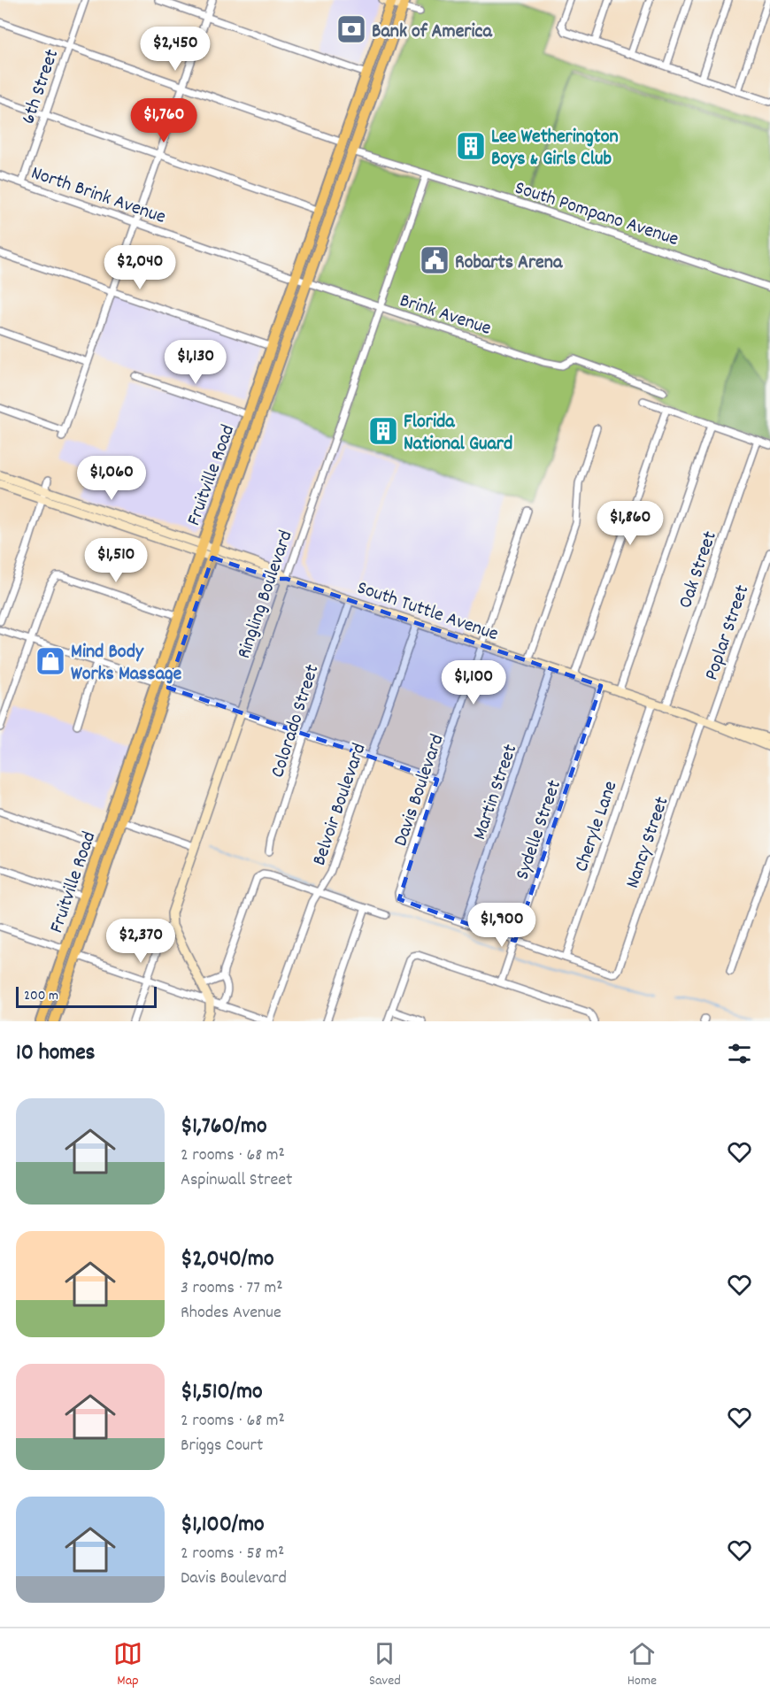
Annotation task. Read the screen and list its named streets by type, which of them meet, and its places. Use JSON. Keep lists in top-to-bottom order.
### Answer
{
  "streets": {
    "main road": ["Fruitville Road", "Ringling Boulevard", "South Tuttle Avenue"],
    "street": [
      "6th Street",
      "North Brink Avenue",
      "South Pompano Avenue",
      "Brink Avenue",
      "Oak Street",
      "Poplar Street",
      "Colorado Street",
      "Davis Boulevard",
      "Martin Street",
      "Belvoir Boulevard",
      "Cheryle Lane",
      "Sydelle Street",
      "Nancy Street"
    ]
  },
  "crossings": [
    ["6th Street", "North Brink Avenue"],
    ["North Brink Avenue", "Brink Avenue"],
    ["North Brink Avenue", "Fruitville Road"],
    ["South Pompano Avenue", "Fruitville Road"],
    ["South Pompano Avenue", "Ringling Boulevard"],
    ["Brink Avenue", "Fruitville Road"],
    ["Brink Avenue", "Ringling Boulevard"],
    ["Fruitville Road", "South Tuttle Avenue"],
    ["Oak Street", "South Tuttle Avenue"],
    ["Ringling Boulevard", "South Tuttle Avenue"],
    ["South Tuttle Avenue", "Poplar Street"],
    ["South Tuttle Avenue", "Colorado Street"],
    ["South Tuttle Avenue", "Davis Boulevard"],
    ["South Tuttle Avenue", "Martin Street"],
    ["South Tuttle Avenue", "Belvoir Boulevard"],
    ["South Tuttle Avenue", "Cheryle Lane"],
    ["South Tuttle Avenue", "Sydelle Street"],
    ["South Tuttle Avenue", "Nancy Street"],
    ["Poplar Street", "Nancy Street"],
    ["Davis Boulevard", "Martin Street"],
    ["Cheryle Lane", "Nancy Street"]
  ],
  "places": {
    "bank": ["Bank of America"],
    "building": ["Lee Wetherington Boys & Girls Club", "Florida National Guard"],
    "public building": ["Robarts Arena"],
    "shop": ["Mind Body Works Massage"]
  },
  "scale_bar": "200 m",
  "page": {
    "price": [
      "$2,450",
      "$1,760",
      "$2,040",
      "$1,130",
      "$1,060",
      "$1,860",
      "$1,510",
      "$1,100",
      "$1,900",
      "$2,370"
    ],
    "scale": "200 m",
    "heading": "10 homes",
    "list": [
      {
        "name": "$1,760/mo",
        "note": "2 rooms · 68 m² · Aspinwall Street"
      },
      {
        "name": "$2,040/mo",
        "note": "3 rooms · 77 m² · Rhodes Avenue"
      },
      {
        "name": "$1,510/mo",
        "note": "2 rooms · 68 m² · Briggs Court"
      },
      {
        "name": "$1,100/mo",
        "note": "2 rooms · 58 m² · Davis Boulevard"
      }
    ],
    "tabs": ["Map", "Saved", "Home"]
  }
}
